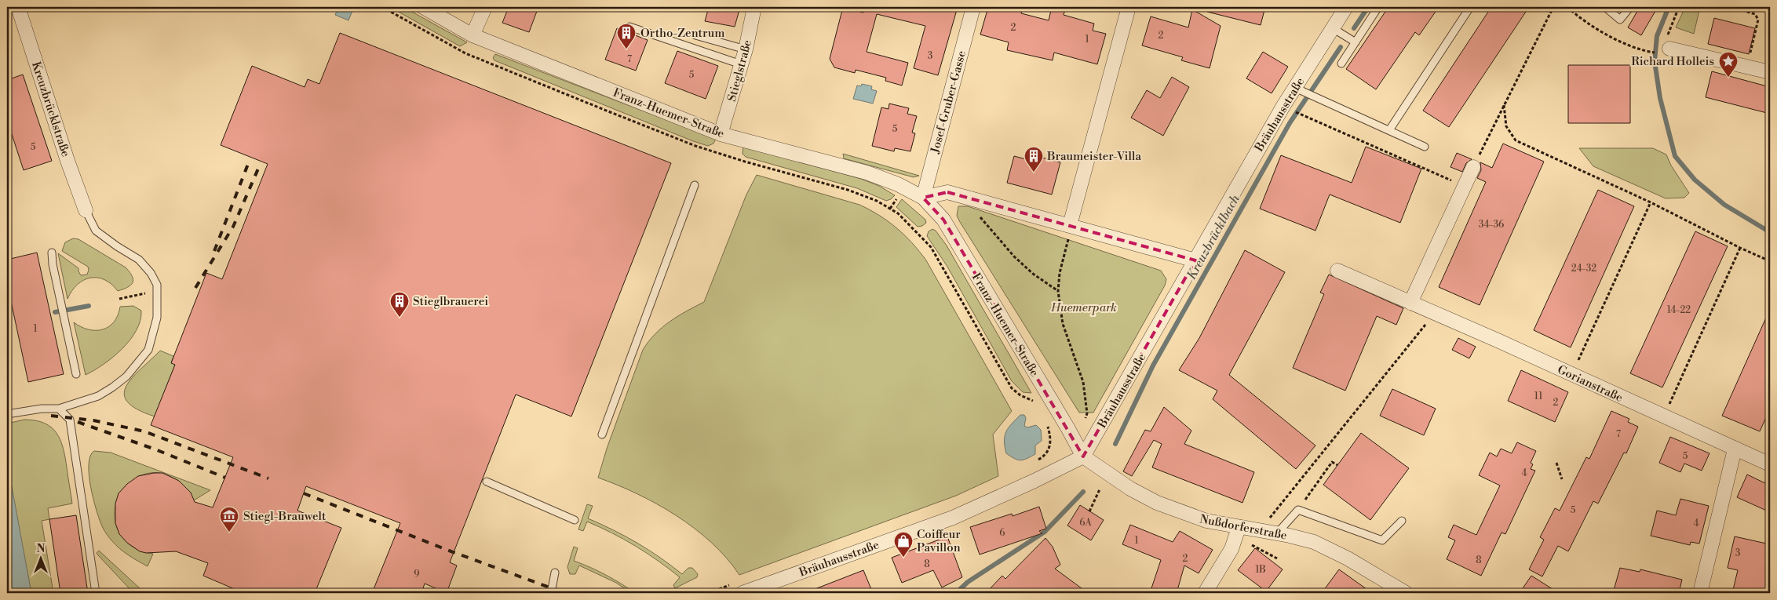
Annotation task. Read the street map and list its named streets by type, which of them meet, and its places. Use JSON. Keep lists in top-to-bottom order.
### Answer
{
  "streets": {
    "street": [
      "Stieglstraße",
      "Josef-Gruber-Gasse",
      "Kreuzbrücklstraße",
      "Franz-Huemer-Straße",
      "Bräuhausstraße",
      "Gorianstraße",
      "Nußdorferstraße"
    ]
  },
  "crossings": [
    ["Stieglstraße", "Franz-Huemer-Straße"],
    ["Josef-Gruber-Gasse", "Franz-Huemer-Straße"],
    ["Franz-Huemer-Straße", "Bräuhausstraße"],
    ["Franz-Huemer-Straße", "Nußdorferstraße"],
    ["Bräuhausstraße", "Nußdorferstraße"]
  ],
  "water": ["Kreuzbrücklbach"],
  "parks": ["Huemerpark"],
  "places": {
    "building": ["Ortho-Zentrum", "Braumeister-Villa", "Stieglbrauerei"],
    "place": ["Richard Holleis"],
    "museum": ["Stiegl-Brauwelt"],
    "shop": ["Coiffeur Pavillon"]
  },
  "house_numbers": [
    "2",
    "2",
    "1",
    "3",
    "7",
    "5",
    "5",
    "5",
    "34-36",
    "24-32",
    "14-22",
    "1",
    "11",
    "2",
    "7",
    "5",
    "4",
    "5",
    "6A",
    "4",
    "6",
    "1",
    "3",
    "2",
    "8",
    "8",
    "1B",
    "9"
  ],
  "north": "top"
}
